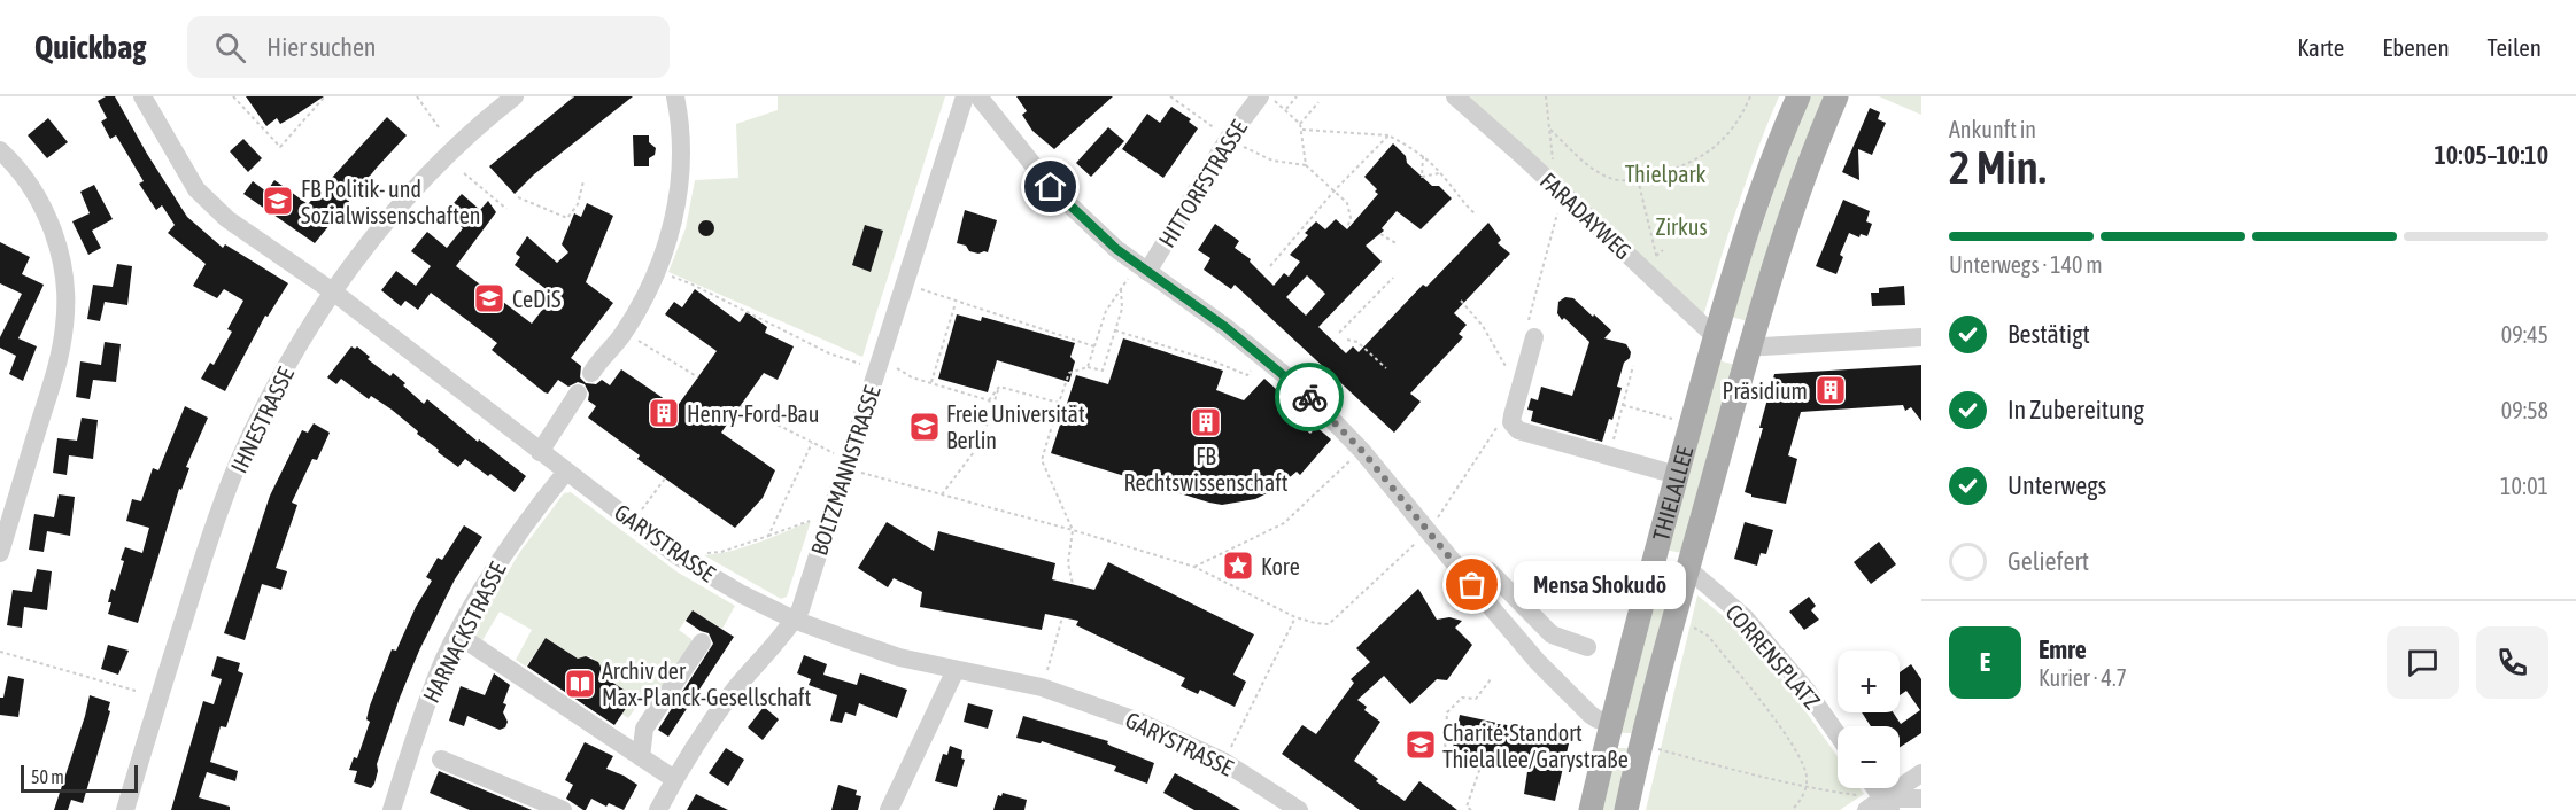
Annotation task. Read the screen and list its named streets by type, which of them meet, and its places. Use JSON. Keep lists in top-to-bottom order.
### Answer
{
  "streets": {
    "main road": ["THIELALLEE"],
    "street": [
      "HITTORFSTRASSE",
      "FARADAYWEG",
      "IHNESTRASSE",
      "BOLTZMANNSTRASSE",
      "GARYSTRASSE",
      "HARNACKSTRASSE",
      "CORRENSPLATZ"
    ]
  },
  "crossings": [
    ["FARADAYWEG", "THIELALLEE"],
    ["IHNESTRASSE", "GARYSTRASSE"],
    ["BOLTZMANNSTRASSE", "GARYSTRASSE"],
    ["THIELALLEE", "CORRENSPLATZ"],
    ["GARYSTRASSE", "HARNACKSTRASSE"]
  ],
  "parks": ["Thielpark", "Zirkus"],
  "places": {
    "school or university": [
      "FB Politik- und Sozialwissenschaften",
      "CeDiS",
      "Freie Universität Berlin",
      "Charité-Standort Thielallee/Garystraße"
    ],
    "building": ["Präsidium", "Henry-Ford-Bau", "FB Rechtswissenschaft"],
    "place": ["Kore"],
    "other": ["Mensa Shokudō"],
    "library": ["Archiv der Max-Planck-Gesellschaft"]
  },
  "scale_bar": "50 m",
  "page": {
    "header": "Quickbag",
    "search": "Hier suchen",
    "nav": ["Karte", "Ebenen", "Teilen"],
    "heading": ["2 Min.", "Ankunft in", "10:05–10:10"],
    "panel": ["Emre", "Kurier · 4.7"],
    "bar": "Unterwegs · 140 m",
    "list": [
      ["Bestätigt", "09:45"],
      ["In Zubereitung", "09:58"],
      ["Unterwegs", "10:01"],
      "Geliefert"
    ],
    "bubble": "Mensa Shokudō",
    "round": "E",
    "map_buttons": ["+", "−"],
    "scale": "50 m"
  }
}
